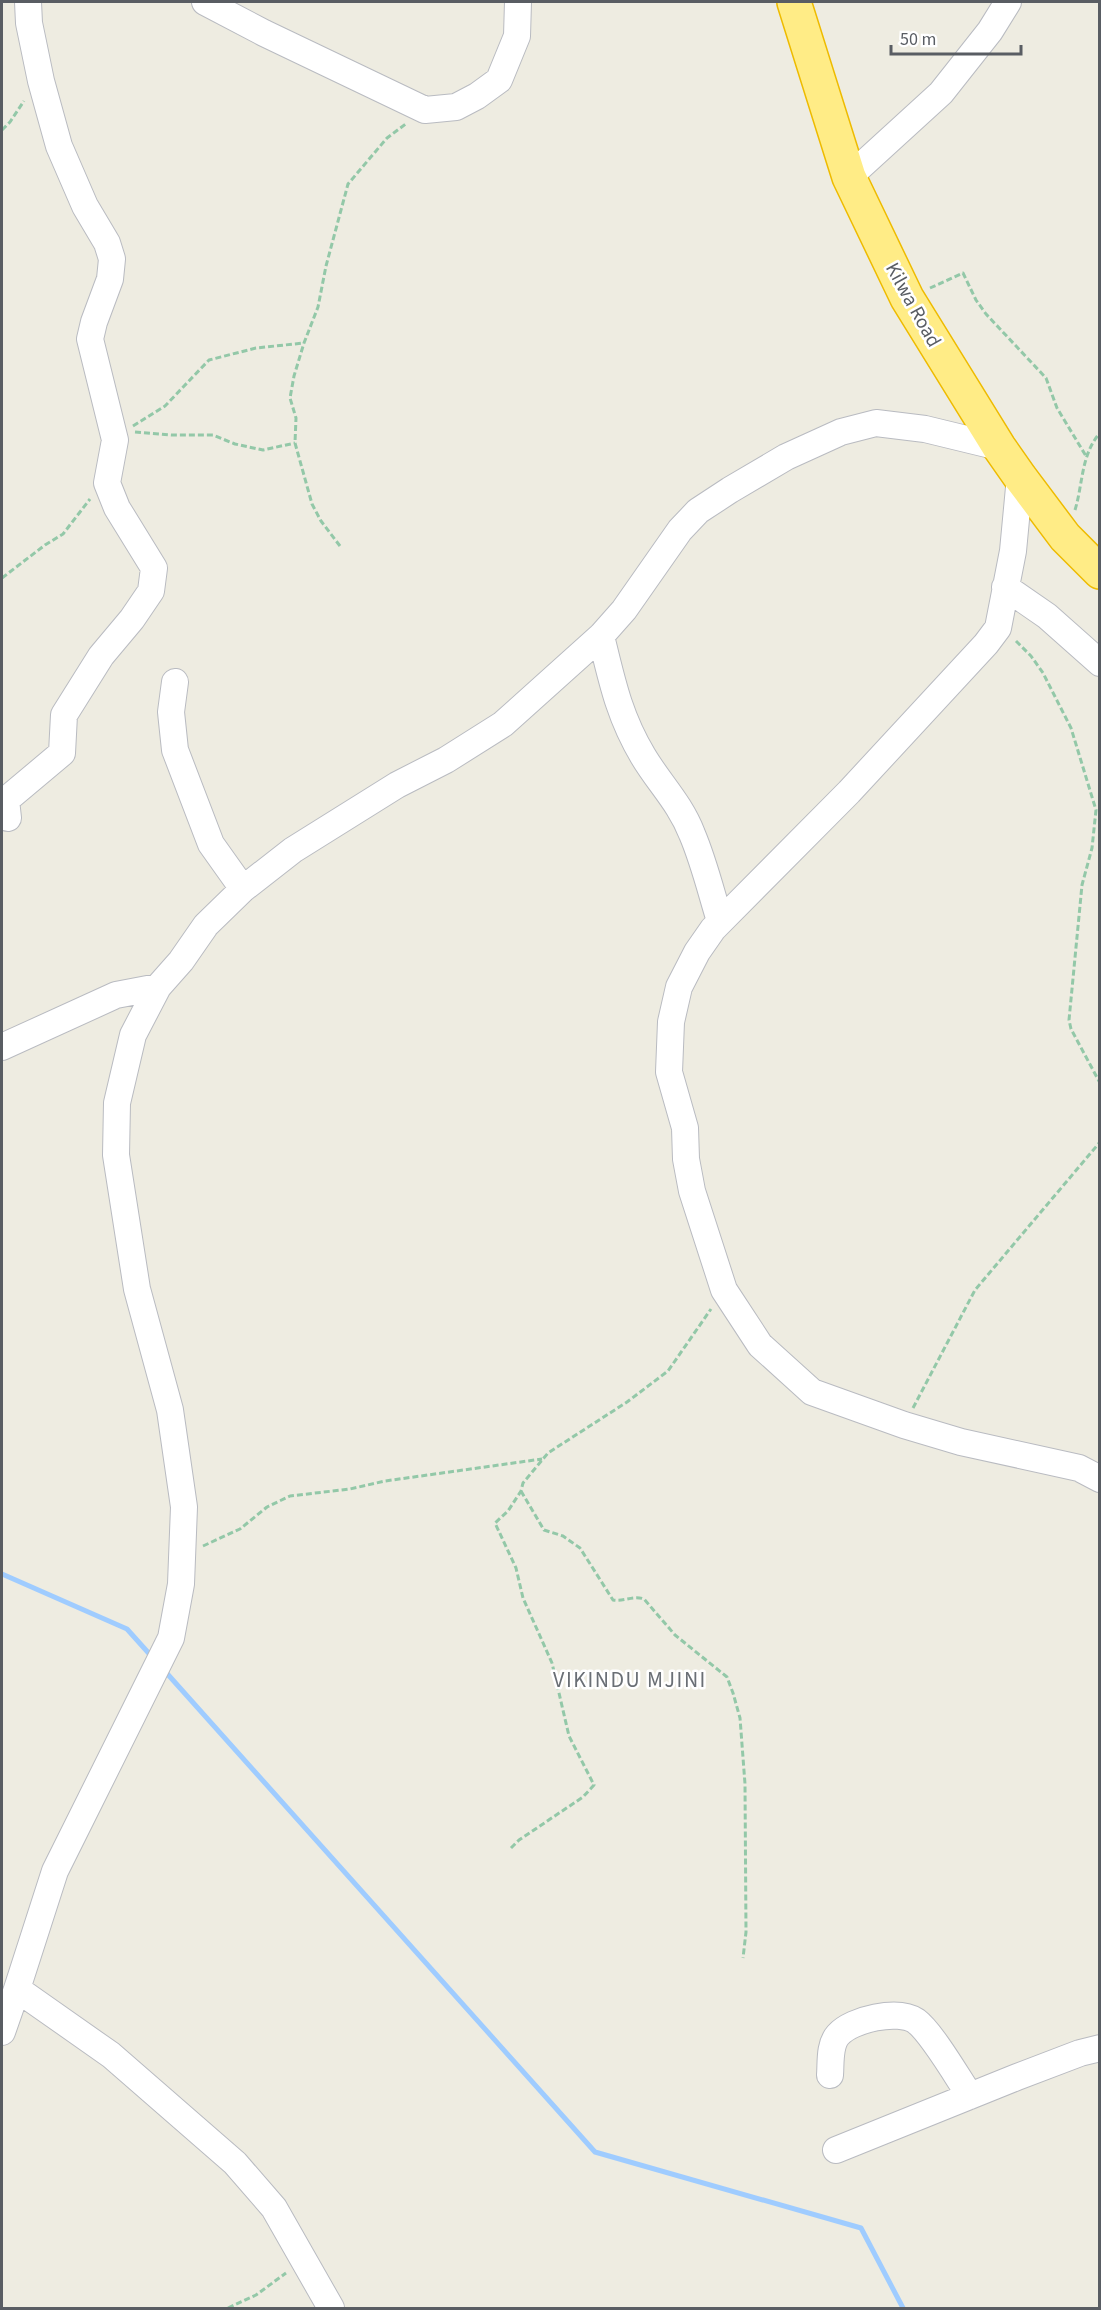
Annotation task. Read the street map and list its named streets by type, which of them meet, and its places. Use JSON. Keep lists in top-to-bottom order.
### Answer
{
  "streets": {
    "highway": ["Kilwa Road"]
  },
  "districts": ["VIKINDU MJINI"],
  "scale_bar": "50 m"
}
